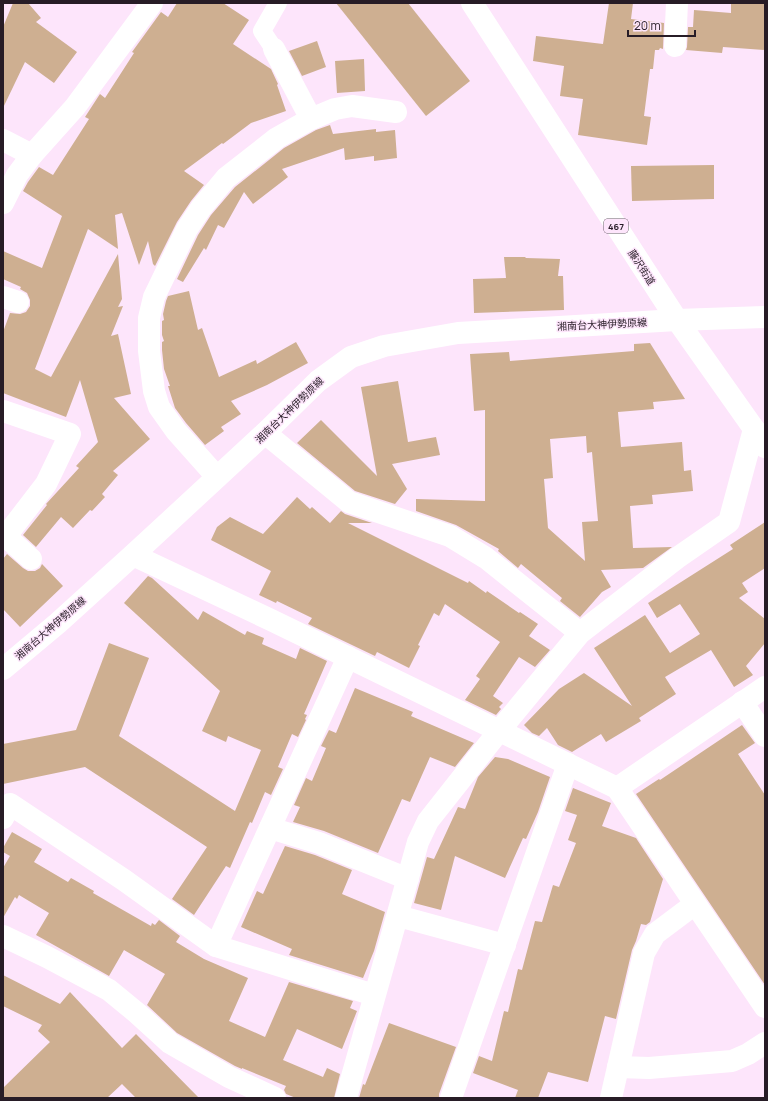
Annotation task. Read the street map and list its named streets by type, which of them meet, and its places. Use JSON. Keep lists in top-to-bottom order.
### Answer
{
  "streets": {
    "main road": ["467", "藤沢街道", "湘南台大神伊勢原線"]
  },
  "crossings": [
    ["藤沢街道", "湘南台大神伊勢原線"]
  ],
  "scale_bar": "20 m"
}
